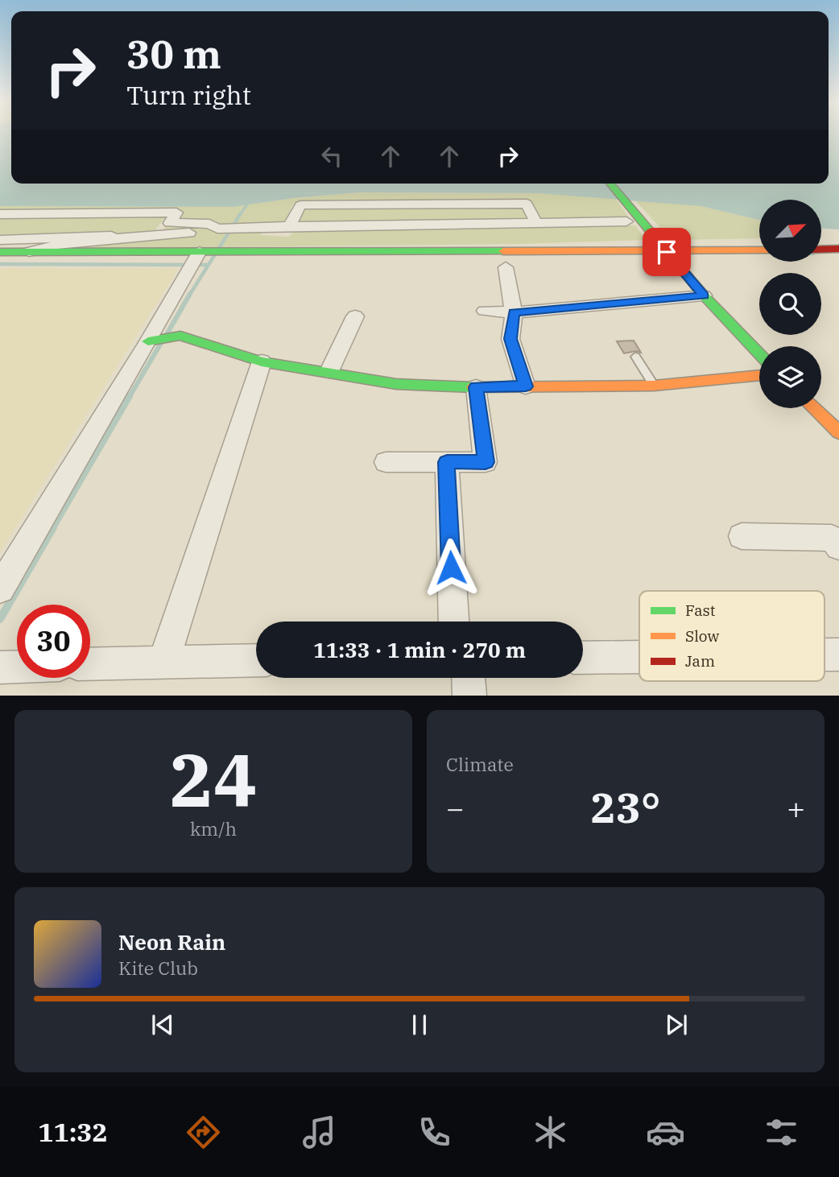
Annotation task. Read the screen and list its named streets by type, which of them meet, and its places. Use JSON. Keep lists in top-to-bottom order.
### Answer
{
  "legend": ["Fast", "Slow", "Jam"],
  "north": "top right",
  "page": {
    "turn": ["30 m", "Turn right"],
    "limit": "30",
    "trip": "11:33 · 1 min · 270 m",
    "tile": [
      ["24", "km/h"],
      "Climate"
    ],
    "heat": ["−", "23°", "+"],
    "song": ["Neon Rain", "Kite Club"],
    "tabs": "11:32"
  }
}
